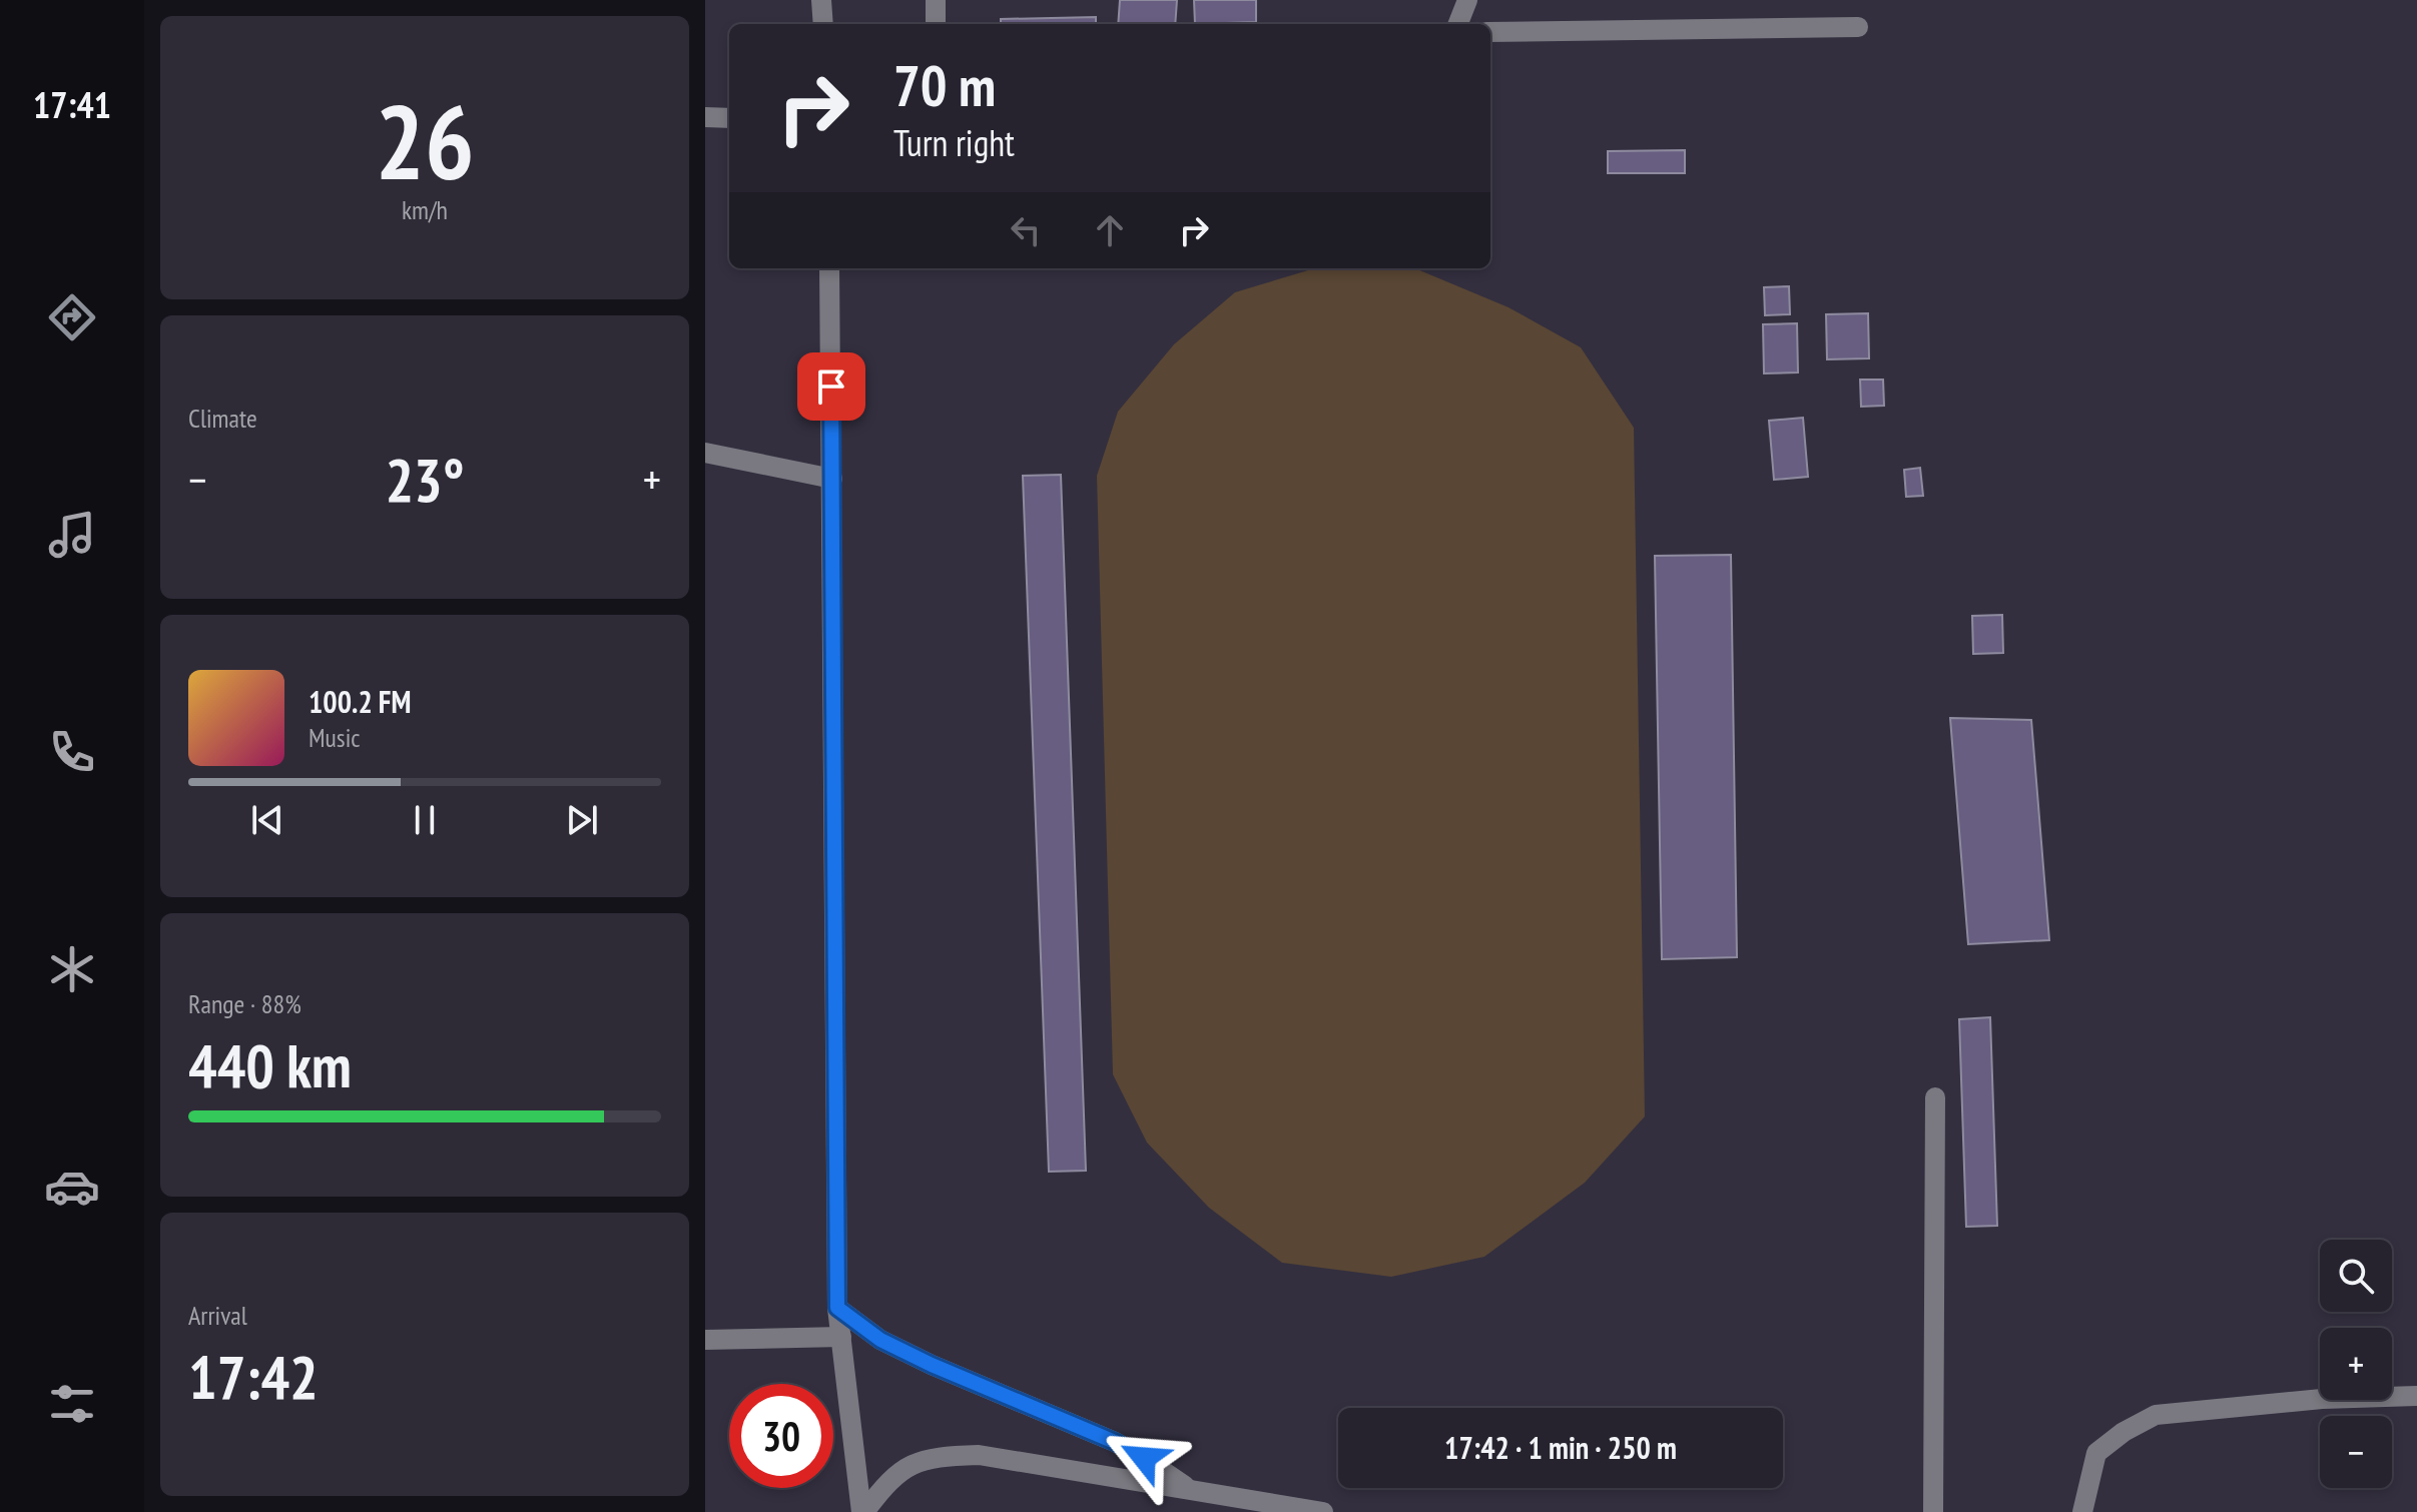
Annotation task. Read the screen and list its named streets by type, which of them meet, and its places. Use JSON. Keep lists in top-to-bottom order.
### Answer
{
  "page": {
    "tabs": "17:41",
    "tile": [
      ["26", "km/h"],
      "Climate",
      ["Range · 88%", "440 km"],
      ["Arrival", "17:42"]
    ],
    "turn": ["70 m", "Turn right"],
    "heat": ["−", "23°", "+"],
    "song": ["100.2 FM", "Music"],
    "map_buttons": ["+", "−"],
    "limit": "30",
    "trip": "17:42 · 1 min · 250 m"
  }
}
